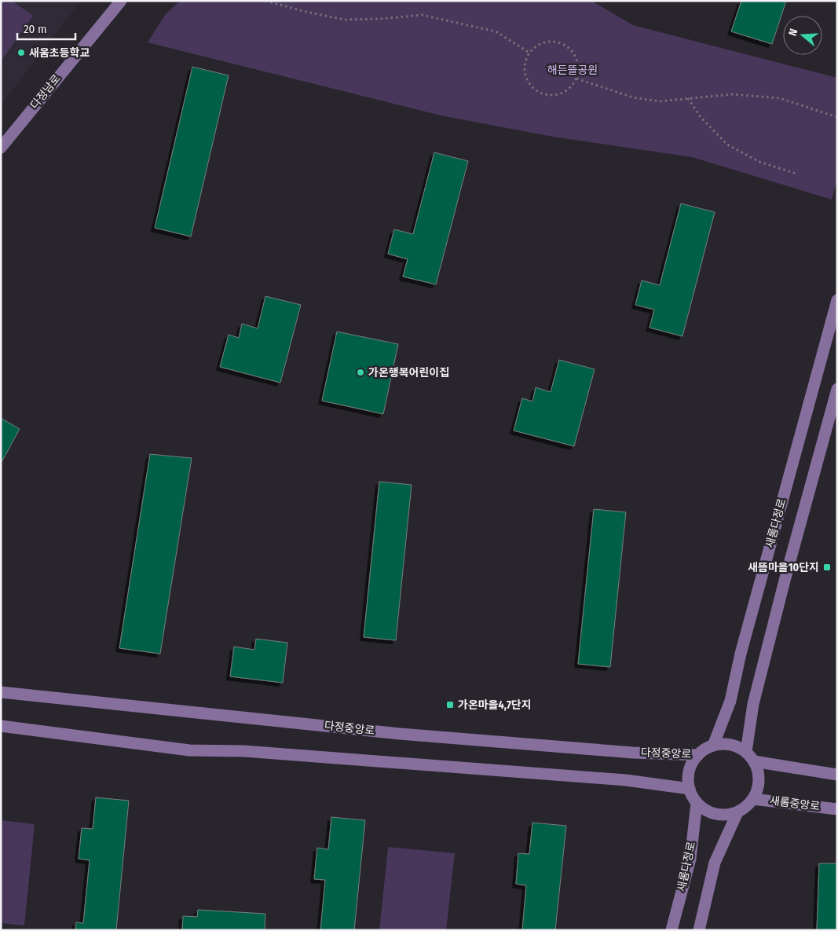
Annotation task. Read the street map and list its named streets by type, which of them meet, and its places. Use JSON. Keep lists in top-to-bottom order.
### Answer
{
  "streets": {
    "street": [
      "다정남로",
      "새롬다정로",
      "다정중앙로",
      "새롬중앙로"
    ]
  },
  "crossings": [
    ["새롬다정로", "다정중앙로"],
    ["새롬다정로", "새롬중앙로"],
    ["다정중앙로", "새롬중앙로"]
  ],
  "parks": ["해든뜰공원"],
  "places": {
    "other": ["새움초등학교", "가온행복어린이집"],
    "transit": ["새뜸마을10단지", "가온마을4,7단지"]
  },
  "scale_bar": "20 m",
  "north": "left"
}
